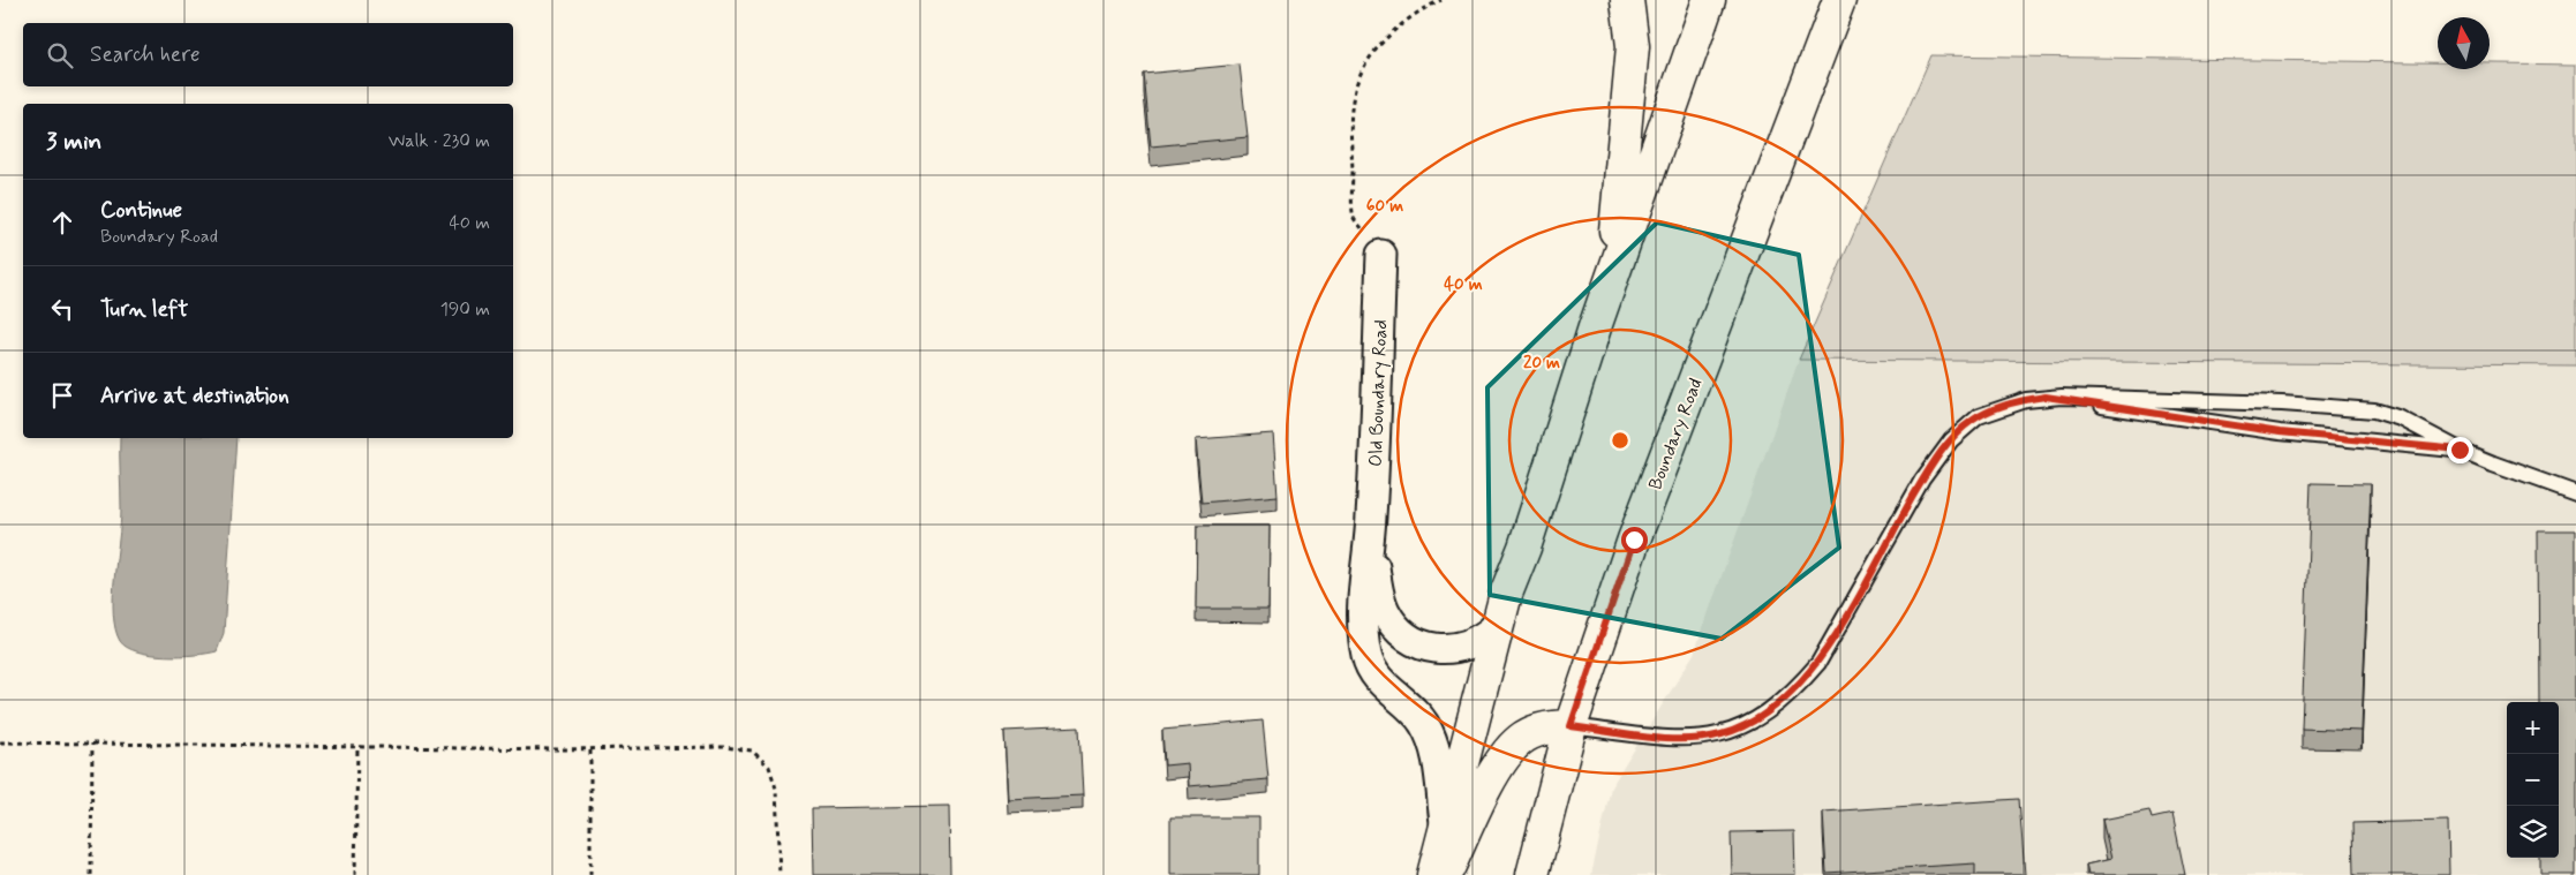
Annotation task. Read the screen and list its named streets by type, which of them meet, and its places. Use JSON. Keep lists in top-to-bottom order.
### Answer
{
  "streets": {
    "main road": ["Boundary Road"],
    "street": ["Old Boundary Road"]
  },
  "north": "top",
  "page": {
    "search": "Search here",
    "heading": ["3 min", "Walk · 230 m"],
    "list": [
      ["Continue", "Boundary Road", "40 m"],
      ["Turn left", "190 m"],
      "Arrive at destination"
    ],
    "map_buttons": ["+", "−"]
  },
  "rings": ["60 m", "40 m", "20 m"]
}
